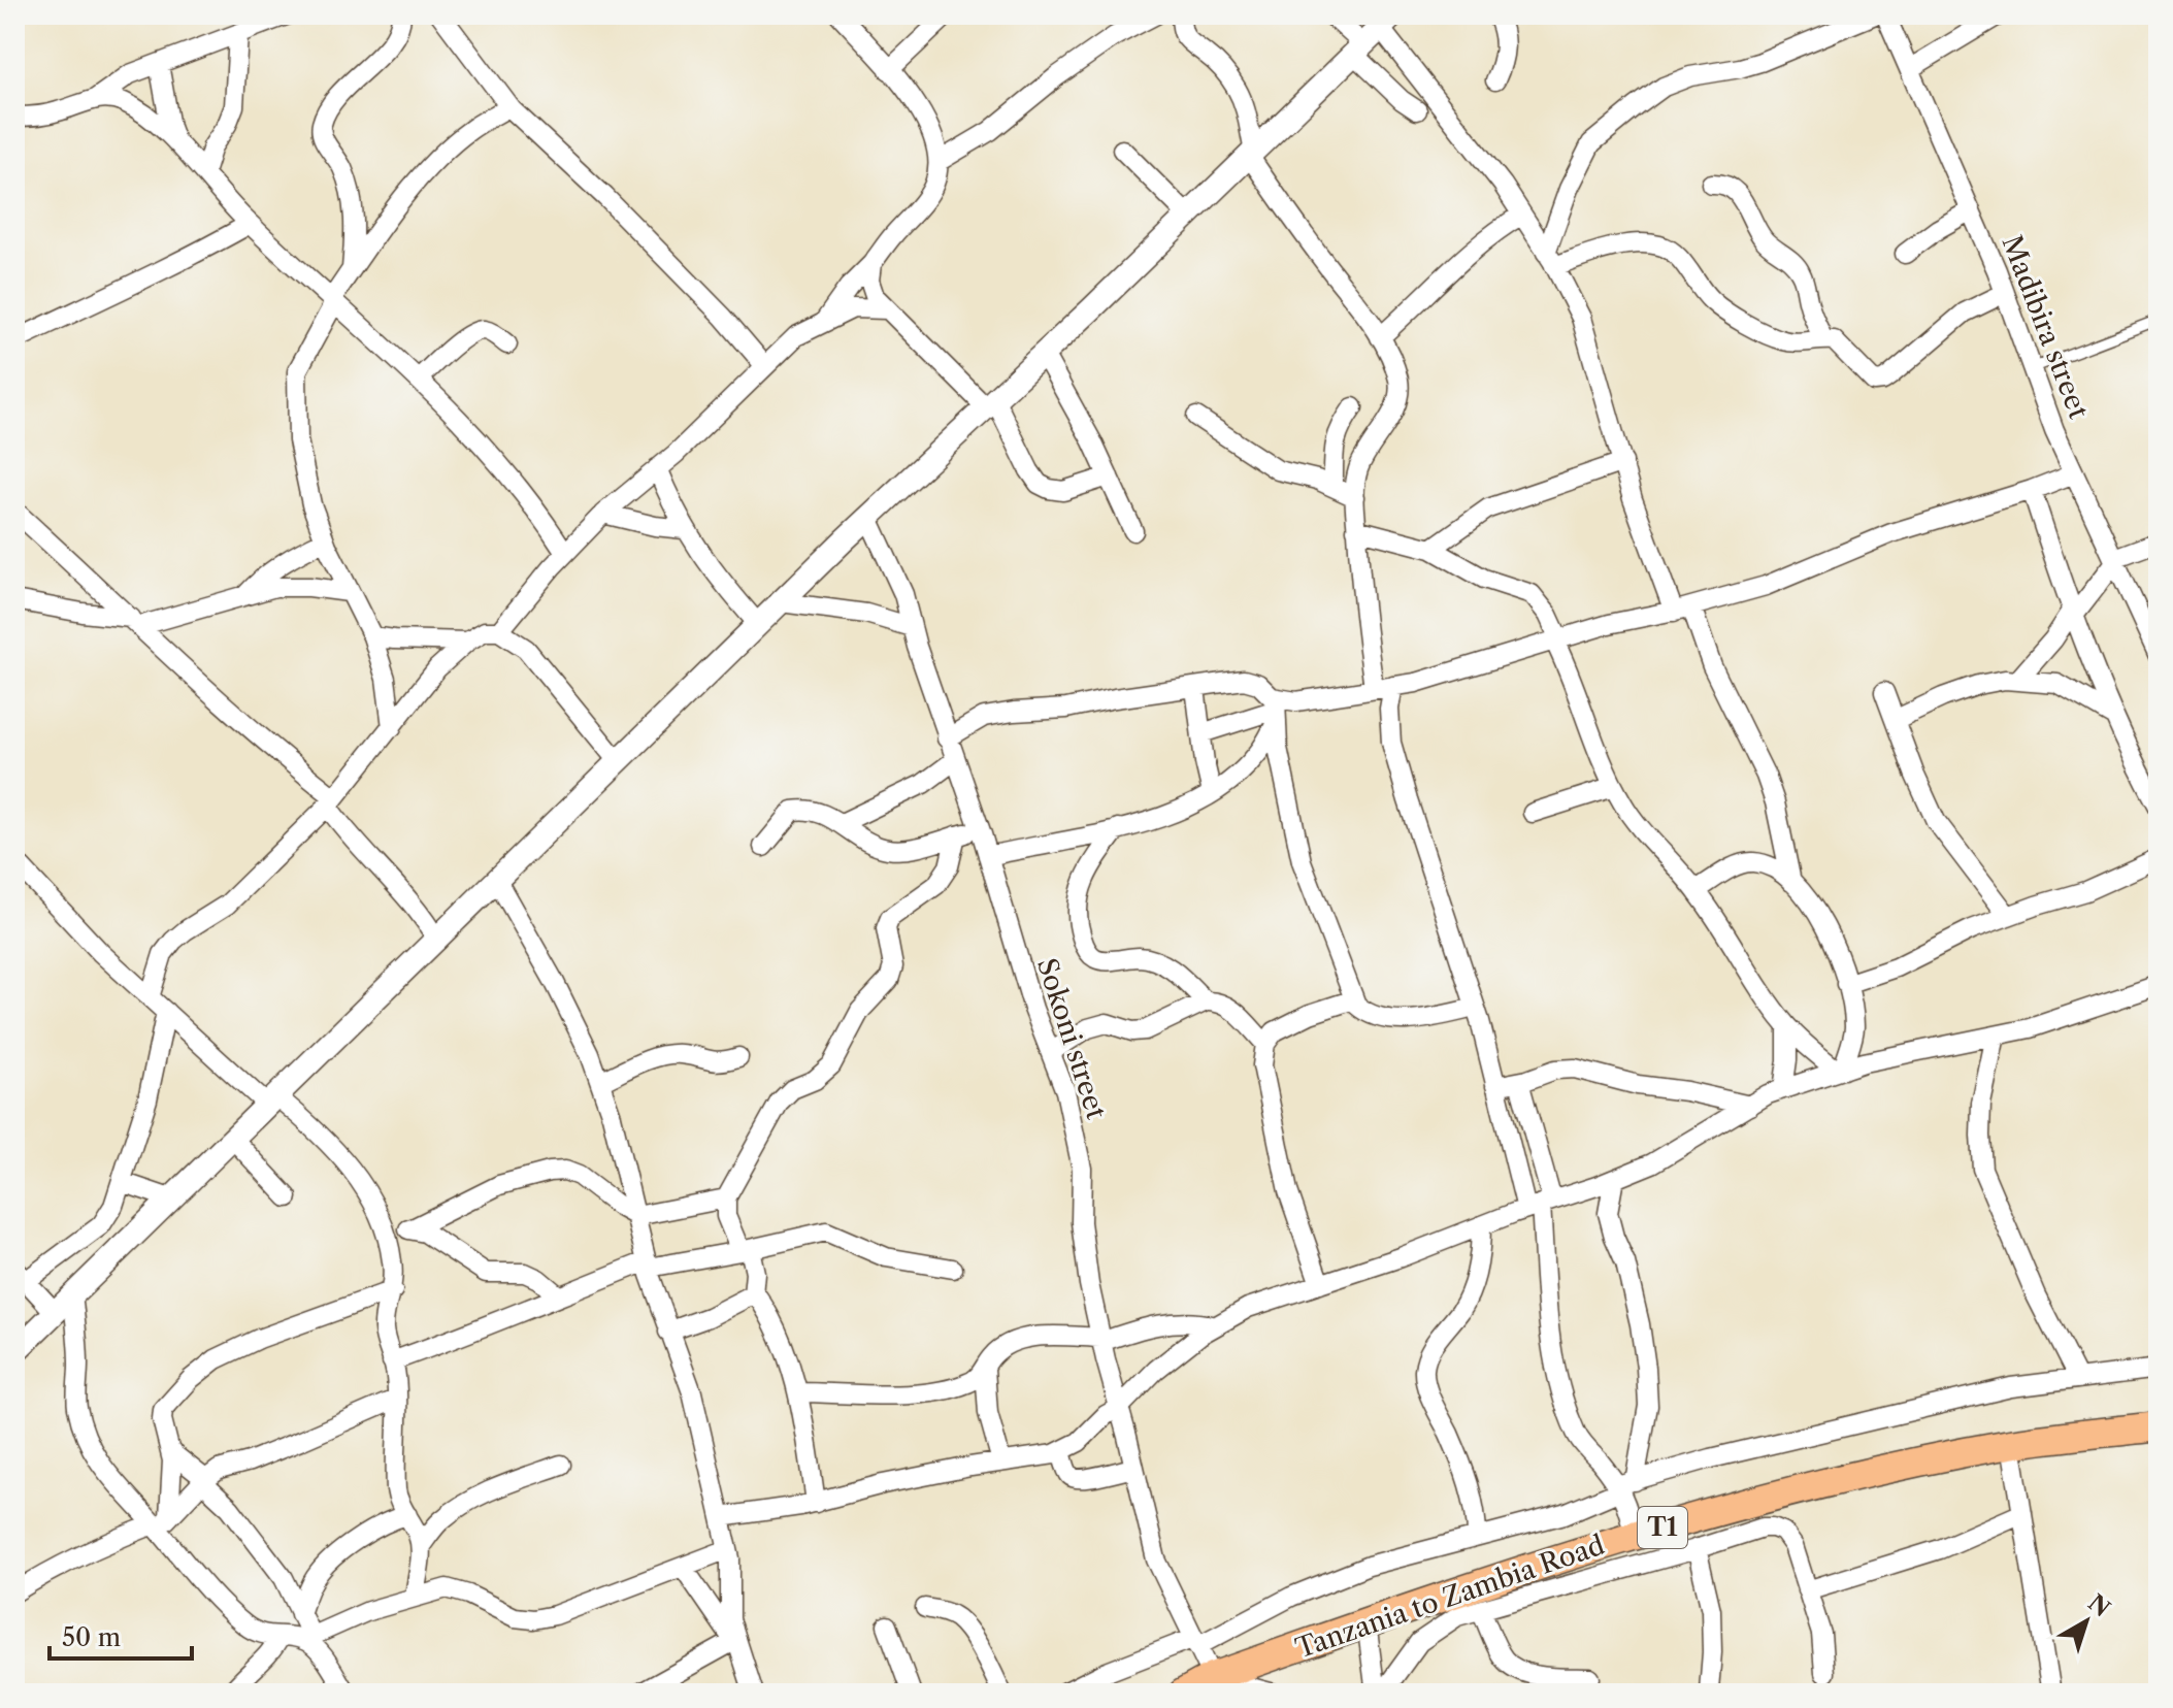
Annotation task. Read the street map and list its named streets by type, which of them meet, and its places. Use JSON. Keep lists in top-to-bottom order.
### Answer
{
  "streets": {
    "highway": ["T1", "Tanzania to Zambia Road"],
    "street": ["Madibira street", "Sokoni street"]
  },
  "crossings": [
    ["Sokoni street", "Tanzania to Zambia Road"]
  ],
  "scale_bar": "50 m",
  "north": "top right"
}
